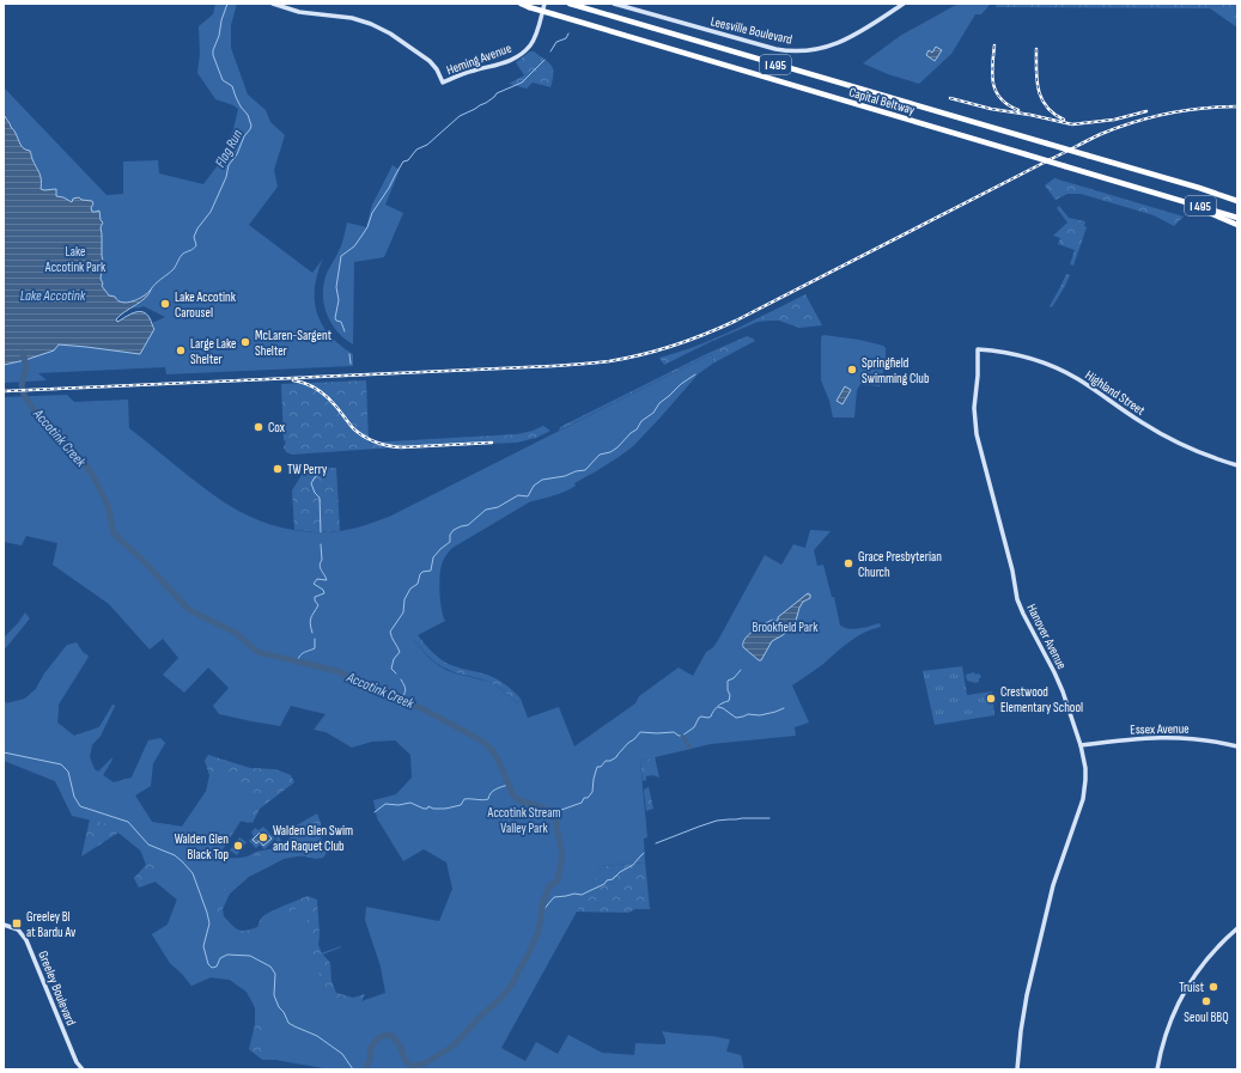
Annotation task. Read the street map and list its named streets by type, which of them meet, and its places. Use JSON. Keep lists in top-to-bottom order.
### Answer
{
  "streets": {
    "highway": ["I 495", "Capital Beltway"],
    "street": [
      "Leesville Boulevard",
      "Heming Avenue",
      "Highland Street",
      "Hanover Avenue",
      "Essex Avenue",
      "Greeley Boulevard"
    ]
  },
  "crossings": [
    ["Highland Street", "Hanover Avenue"],
    ["Hanover Avenue", "Essex Avenue"]
  ],
  "water": ["Flag Run", "Lake Accotink", "Accotink Creek"],
  "parks": ["Lake Accotink Park", "Brookfield Park", "Accotink Stream Valley Park"],
  "places": {
    "other": [
      "Lake Accotink Carousel",
      "McLaren-Sargent Shelter",
      "Large Lake Shelter",
      "Springfield Swimming Club",
      "Cox",
      "TW Perry",
      "Grace Presbyterian Church",
      "Crestwood Elementary School",
      "Walden Glen Swim and Raquet Club",
      "Walden Glen Black Top",
      "Truist",
      "Seoul BBQ"
    ],
    "transit": ["Greeley Bl at Bardu Av"]
  }
}
